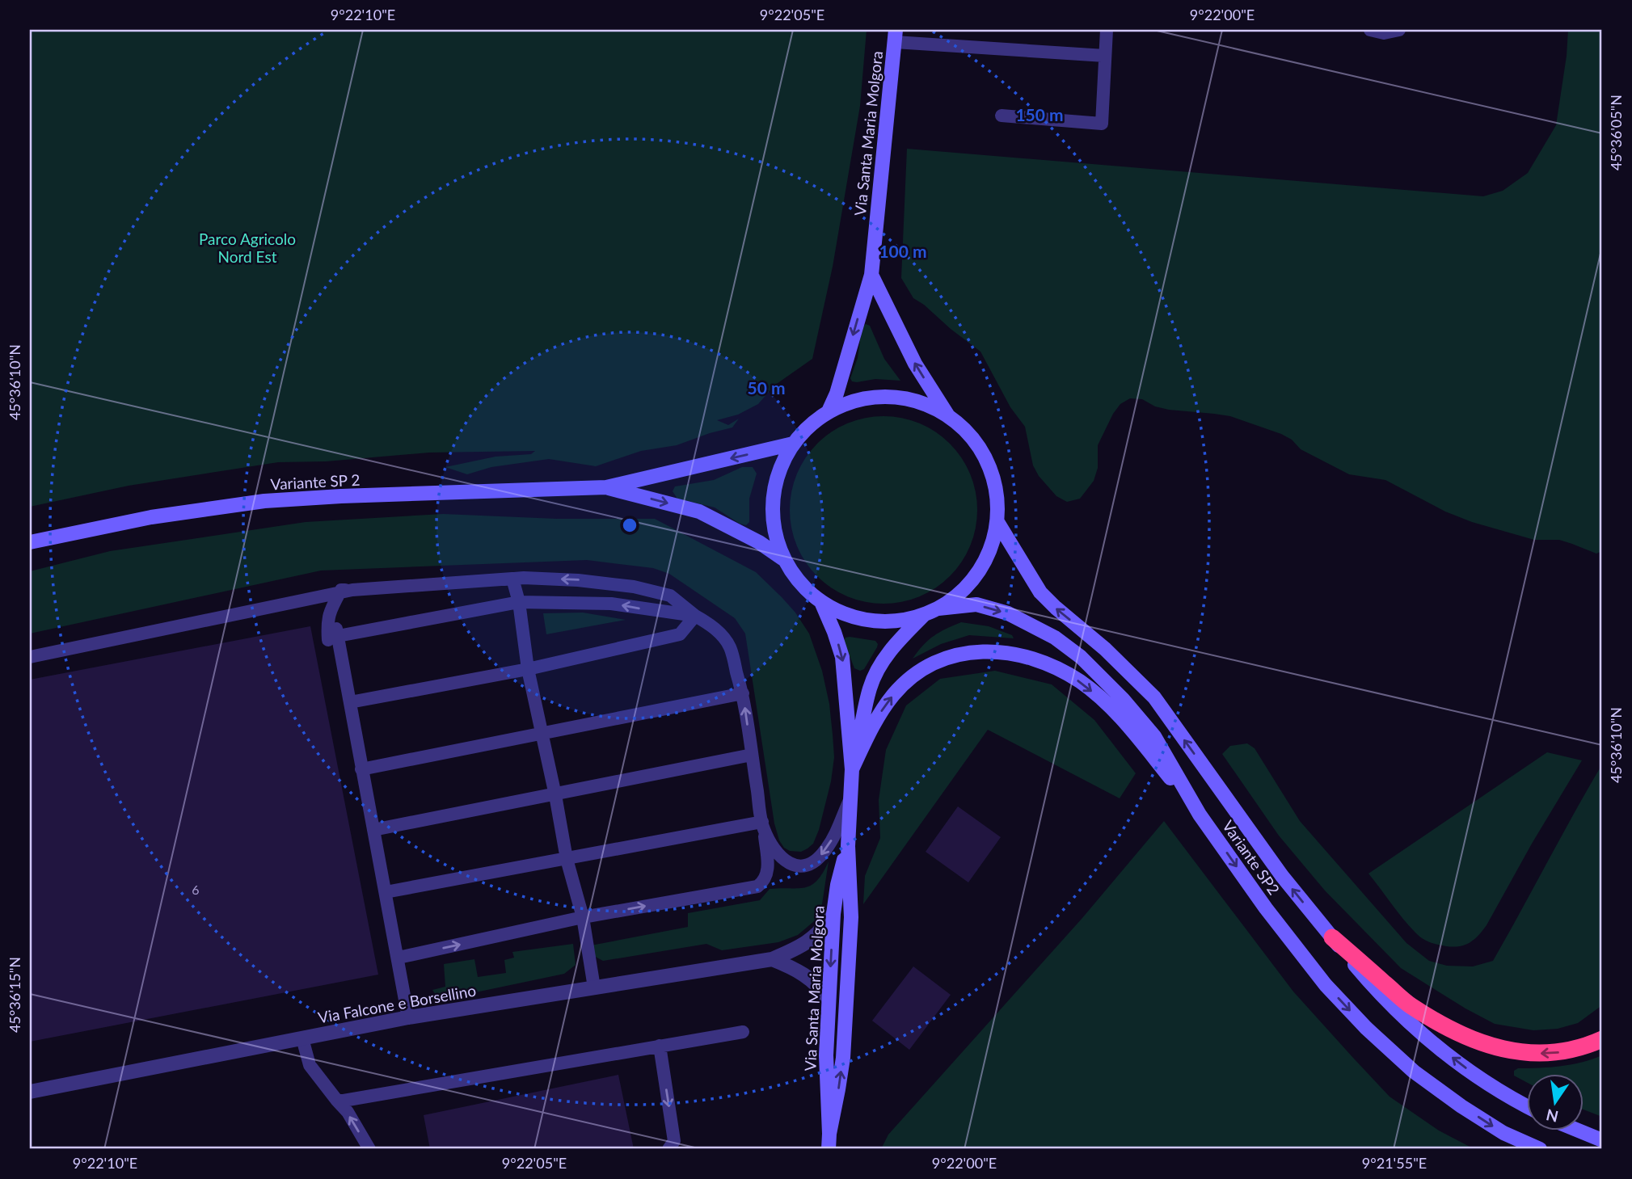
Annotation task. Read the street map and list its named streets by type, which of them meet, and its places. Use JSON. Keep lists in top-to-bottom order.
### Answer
{
  "streets": {
    "main road": ["Via Santa Maria Molgora", "Variante SP 2", "Variante SP2"],
    "street": ["Via Falcone e Borsellino"]
  },
  "crossings": [
    ["Via Santa Maria Molgora", "Via Falcone e Borsellino"]
  ],
  "parks": ["Parco Agricolo Nord Est"],
  "house_numbers": ["6"],
  "north": "bottom",
  "coordinates": [
    "9°22'10\"E",
    "9°22'05\"E",
    "9°22'00\"E",
    "45°36'05\"N",
    "45°36'10\"N",
    "45°36'15\"N",
    "9°21'55\"E"
  ],
  "rings": ["150 m", "100 m", "50 m"]
}
